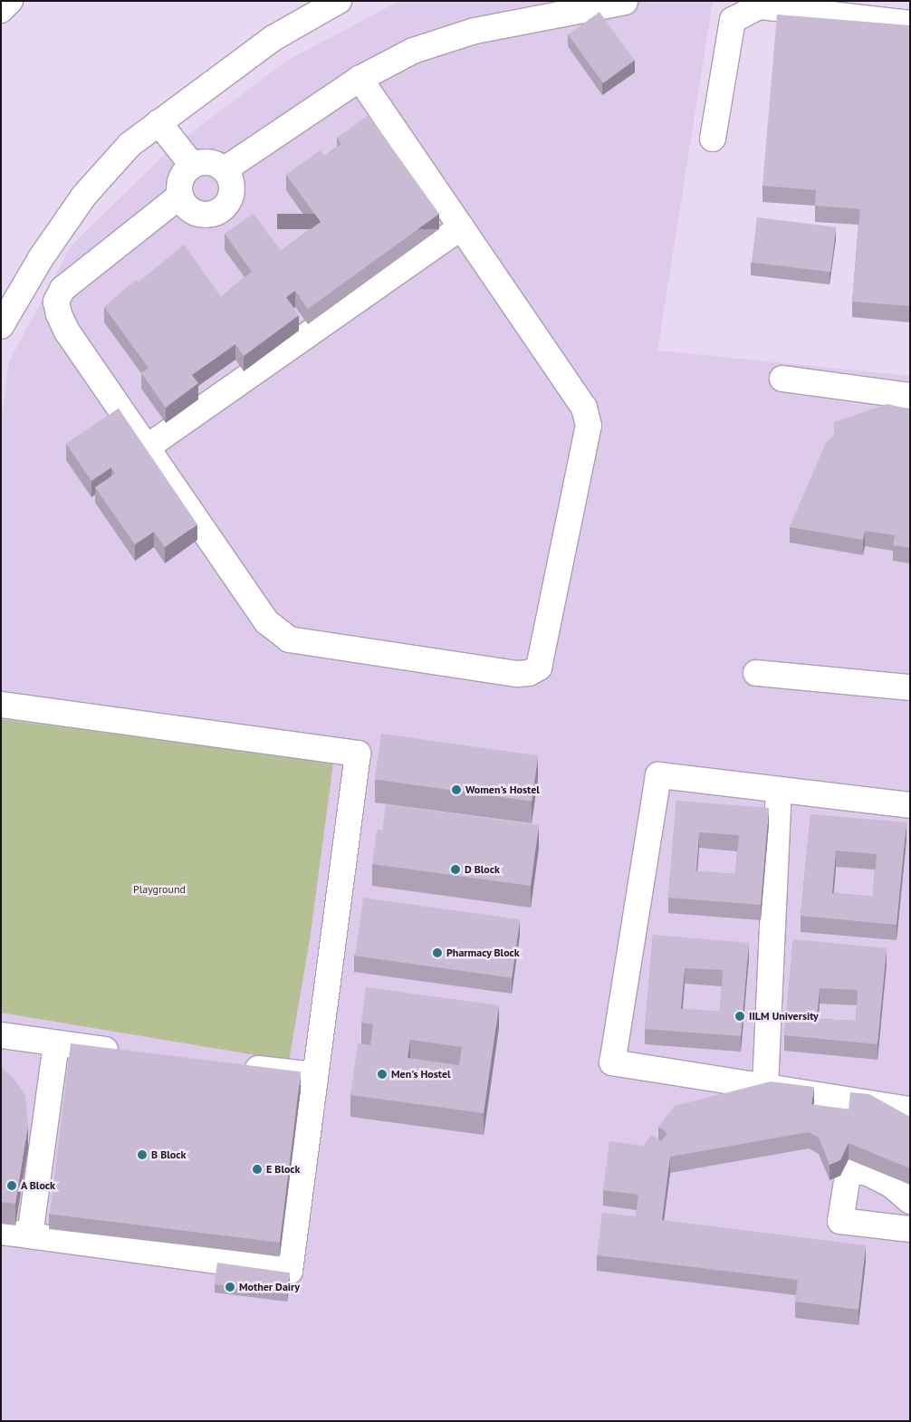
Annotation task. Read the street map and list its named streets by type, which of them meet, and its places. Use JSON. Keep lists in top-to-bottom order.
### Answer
{
  "parks": ["Playground"],
  "places": [
    "Women's Hostel",
    "D Block",
    "Pharmacy Block",
    "IILM University",
    "Men's Hostel",
    "B Block",
    "E Block",
    "A Block",
    "Mother Dairy"
  ]
}
